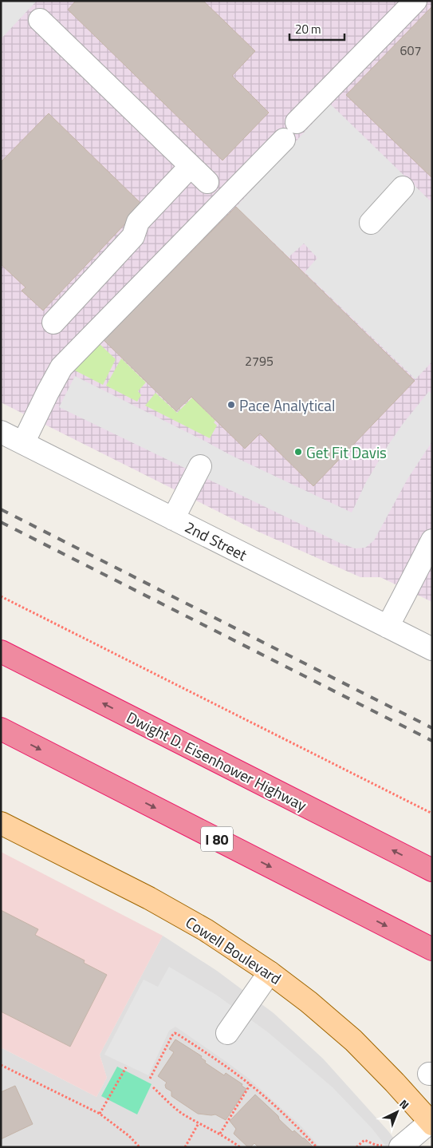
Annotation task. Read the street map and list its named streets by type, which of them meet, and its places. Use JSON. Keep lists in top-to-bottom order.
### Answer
{
  "streets": {
    "highway": ["Dwight D. Eisenhower Highway", "I 80"],
    "main road": ["Cowell Boulevard"],
    "street": ["2nd Street"]
  },
  "places": ["Pace Analytical", "Get Fit Davis"],
  "house_numbers": ["607", "2795"],
  "scale_bar": "20 m",
  "north": "top right"
}
